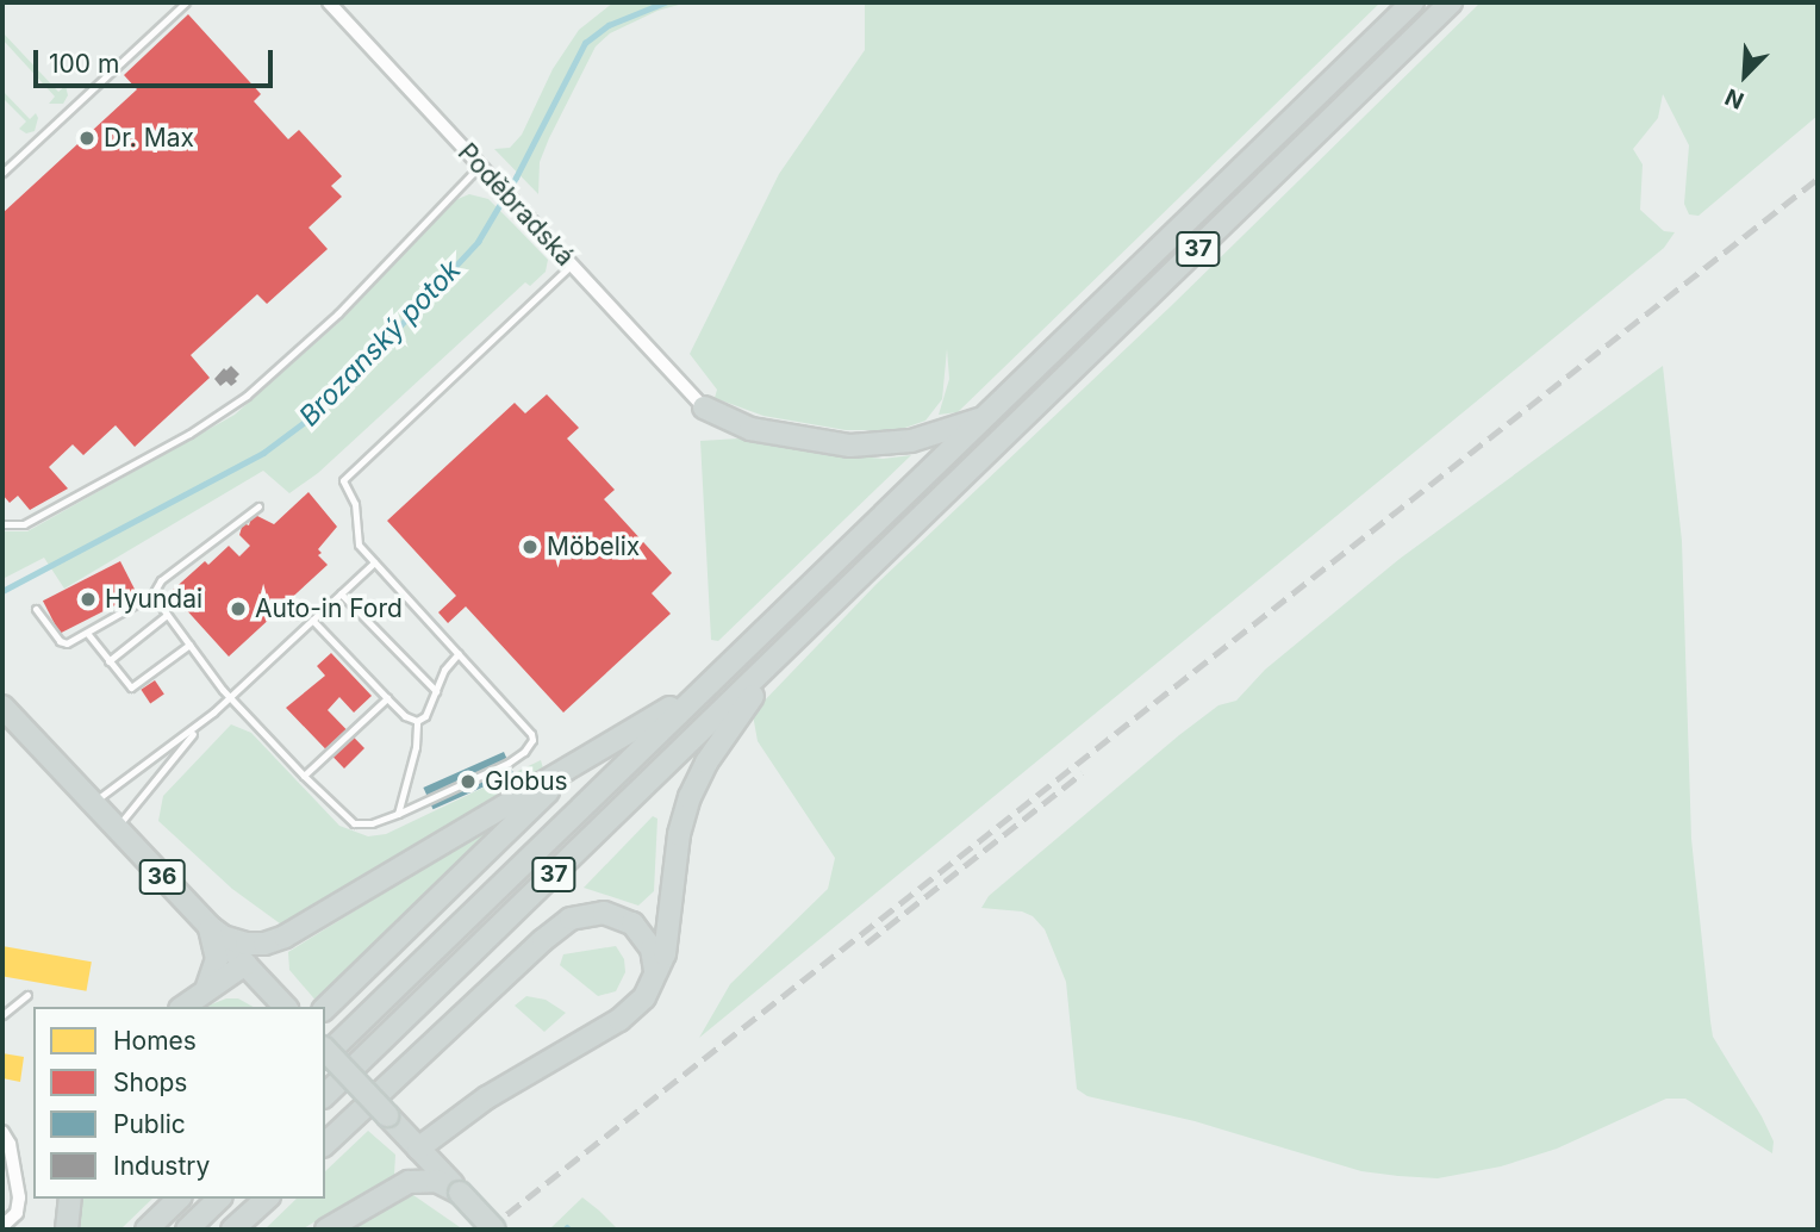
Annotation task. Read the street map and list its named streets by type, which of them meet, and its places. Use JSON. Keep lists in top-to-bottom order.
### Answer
{
  "streets": {
    "main road": ["37", "36"],
    "street": ["Poděbradská"]
  },
  "water": ["Brozanský potok"],
  "places": [
    "Dr. Max",
    "Möbelix",
    "Hyundai",
    "Auto-in Ford",
    "Globus"
  ],
  "legend": [
    "Homes",
    "Shops",
    "Public",
    "Industry"
  ],
  "scale_bar": "100 m",
  "north": "bottom left"
}
